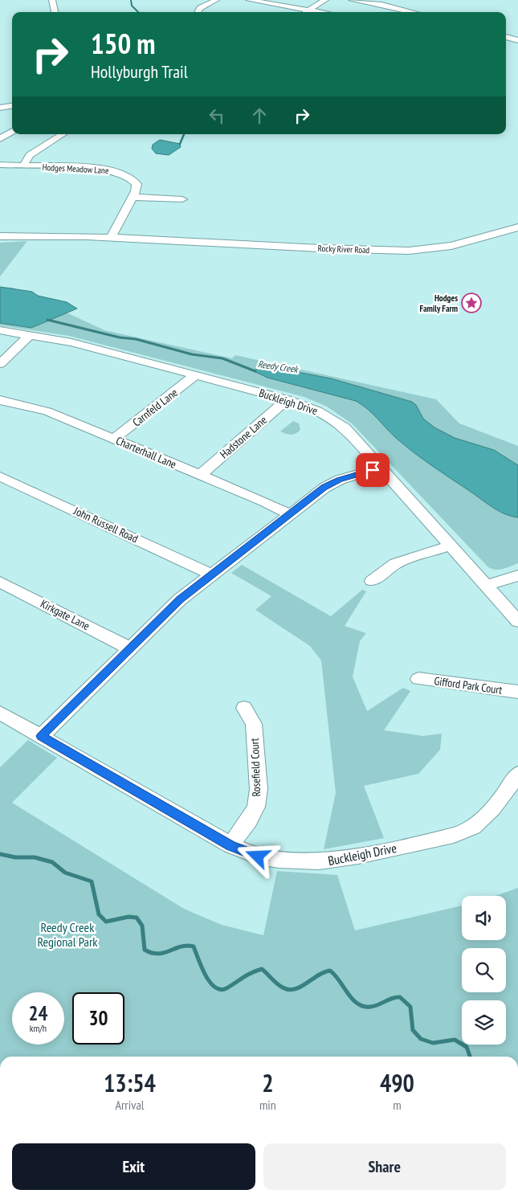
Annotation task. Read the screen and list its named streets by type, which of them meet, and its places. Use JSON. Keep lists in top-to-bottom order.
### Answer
{
  "streets": {
    "street": [
      "Hodges Meadow Lane",
      "Rocky River Road",
      "Buckleigh Drive",
      "Carnfeld Lane",
      "Hadstone Lane",
      "Charterhall Lane",
      "John Russell Road",
      "Kirkgate Lane",
      "Gifford Park Court",
      "Rosefield Court"
    ]
  },
  "crossings": [
    ["Hodges Meadow Lane", "Rocky River Road"],
    ["Buckleigh Drive", "Carnfeld Lane"],
    ["Buckleigh Drive", "Hadstone Lane"],
    ["Buckleigh Drive", "Rosefield Court"],
    ["Carnfeld Lane", "Charterhall Lane"],
    ["Hadstone Lane", "Charterhall Lane"]
  ],
  "water": ["Reedy Creek"],
  "parks": ["Reedy Creek Regional Park"],
  "places": {
    "place": ["Hodges Family Farm"]
  },
  "page": {
    "turn": ["150 m", "Hollyburgh Trail"],
    "speed": "24 km/h",
    "limit": "30",
    "eta": [
      "13:54",
      "Arrival",
      "2",
      "min",
      "490",
      "m"
    ],
    "buttons": ["Exit", "Share"]
  }
}
